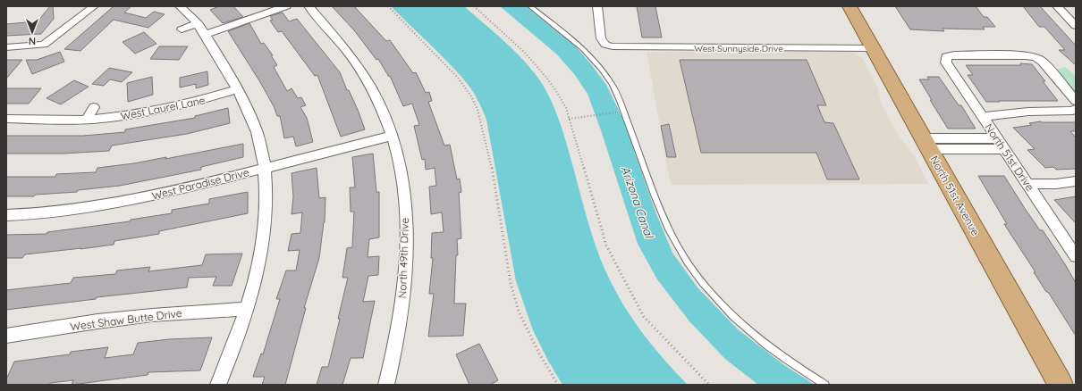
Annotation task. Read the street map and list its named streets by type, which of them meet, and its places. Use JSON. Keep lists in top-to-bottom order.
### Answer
{
  "streets": {
    "main road": ["North 51st Avenue"],
    "street": [
      "West Sunnyside Drive",
      "West Laurel Lane",
      "North 51st Drive",
      "West Paradise Drive",
      "North 49th Drive",
      "West Shaw Butte Drive"
    ]
  },
  "crossings": [
    ["West Sunnyside Drive", "North 51st Avenue"],
    ["West Paradise Drive", "North 49th Drive"]
  ],
  "water": ["Arizona Canal"],
  "north": "bottom"
}
